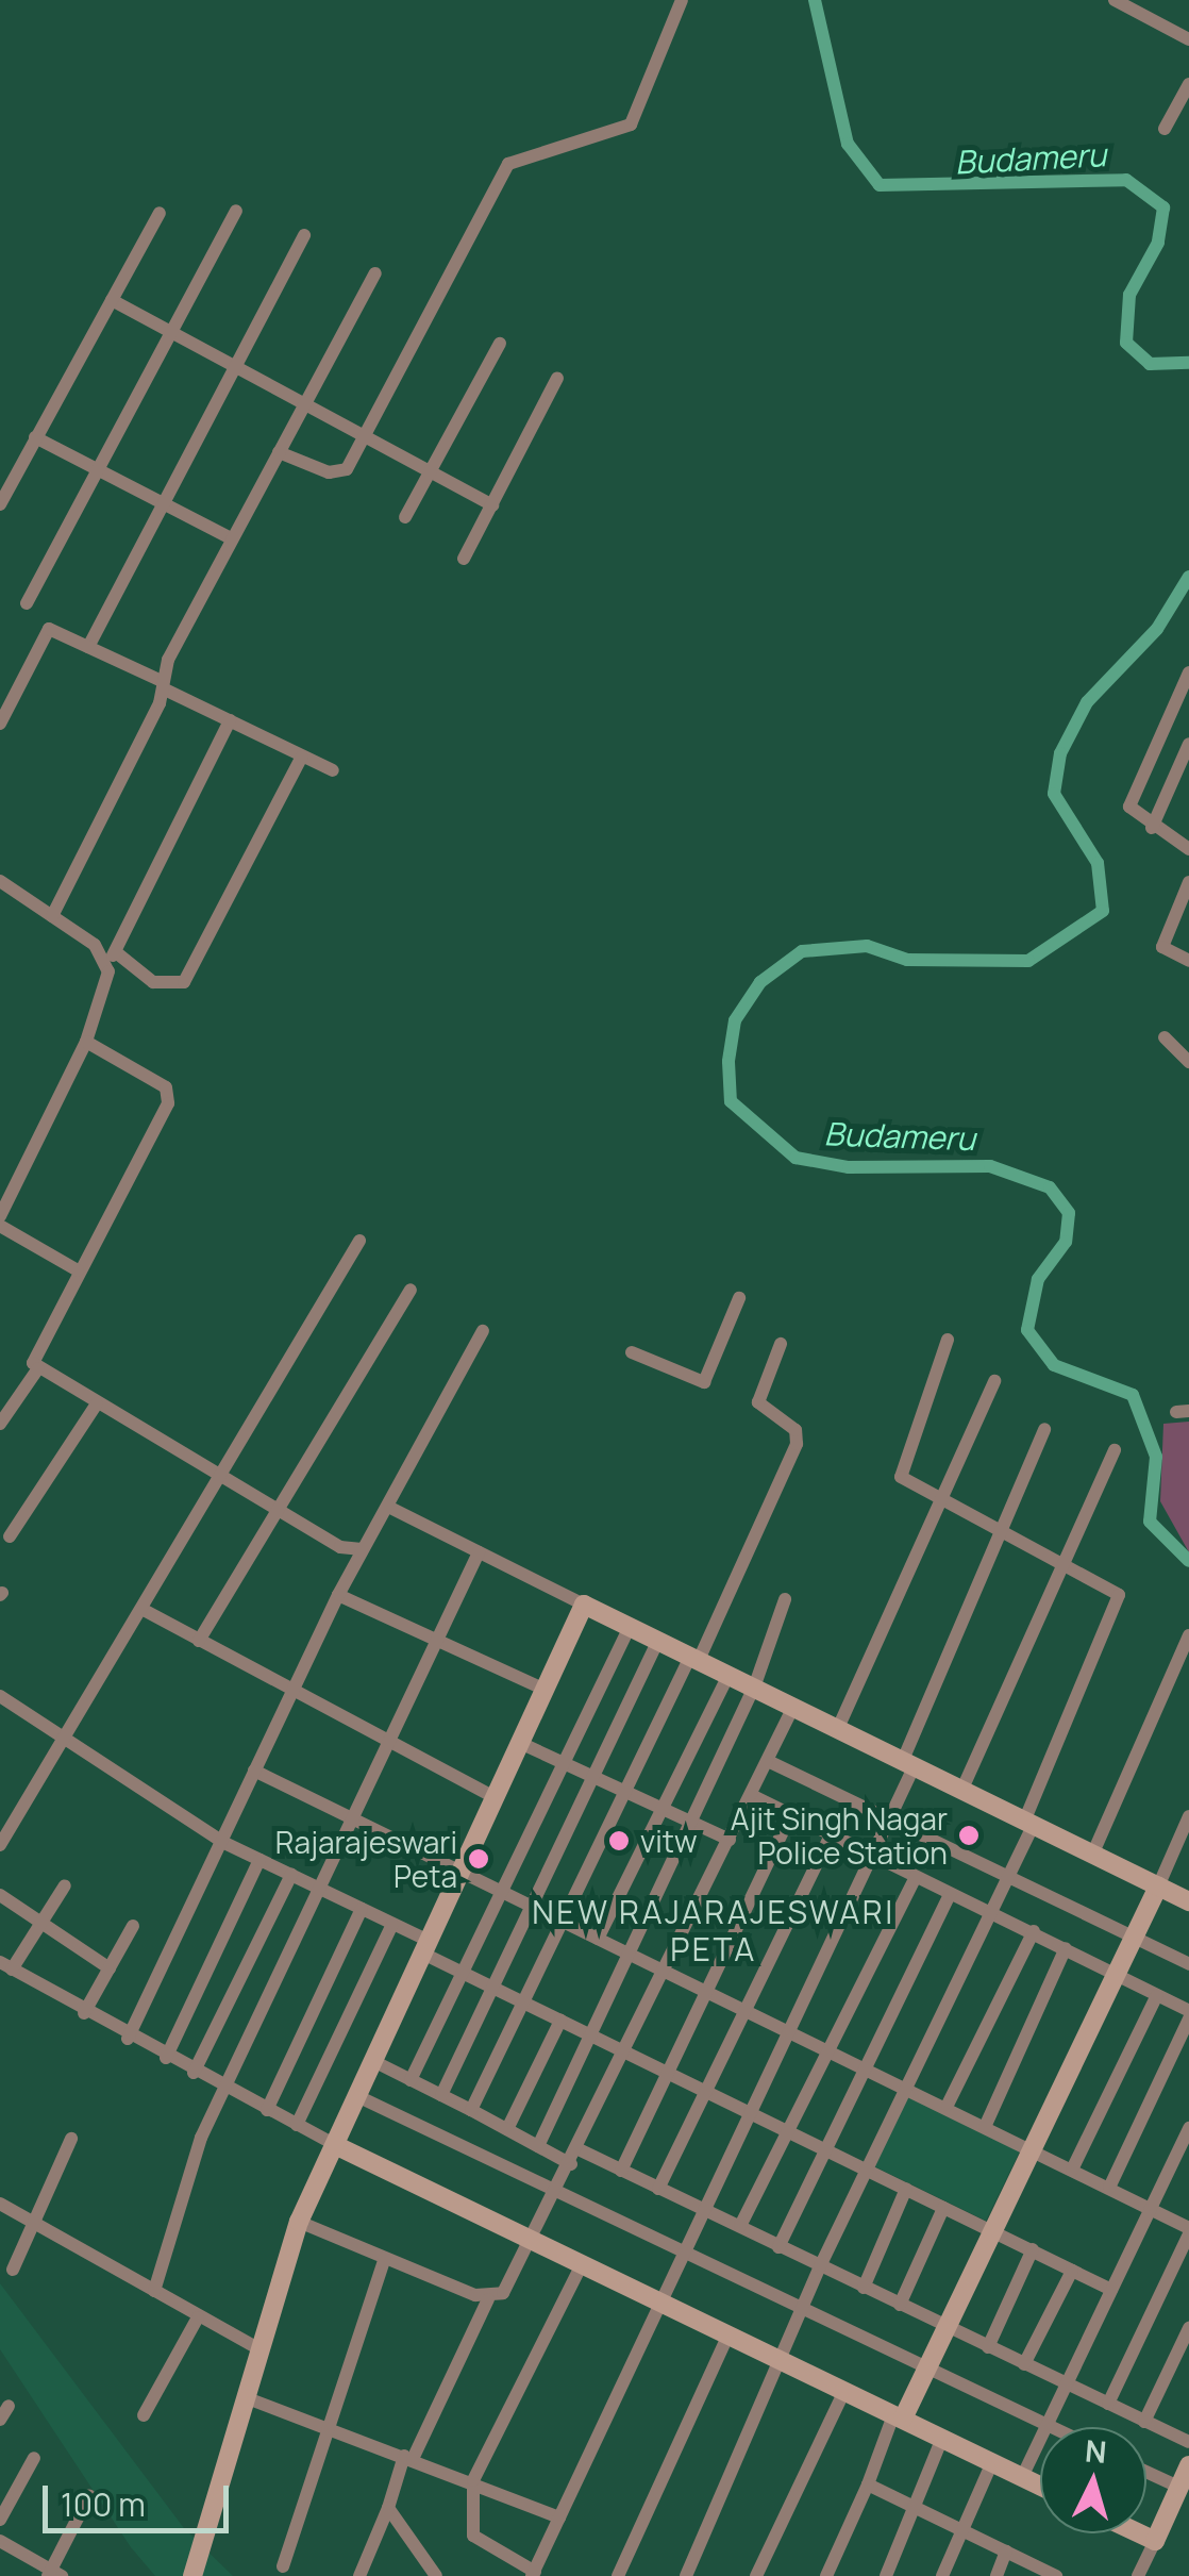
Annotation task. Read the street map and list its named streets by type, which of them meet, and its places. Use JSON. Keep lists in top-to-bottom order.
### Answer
{
  "districts": ["NEW RAJARAJESWARI PETA"],
  "water": ["Budameru"],
  "places": ["Ajit Singh Nagar Police Station", "vitw", "Rajarajeswari Peta"],
  "scale_bar": "100 m",
  "north": "top"
}
